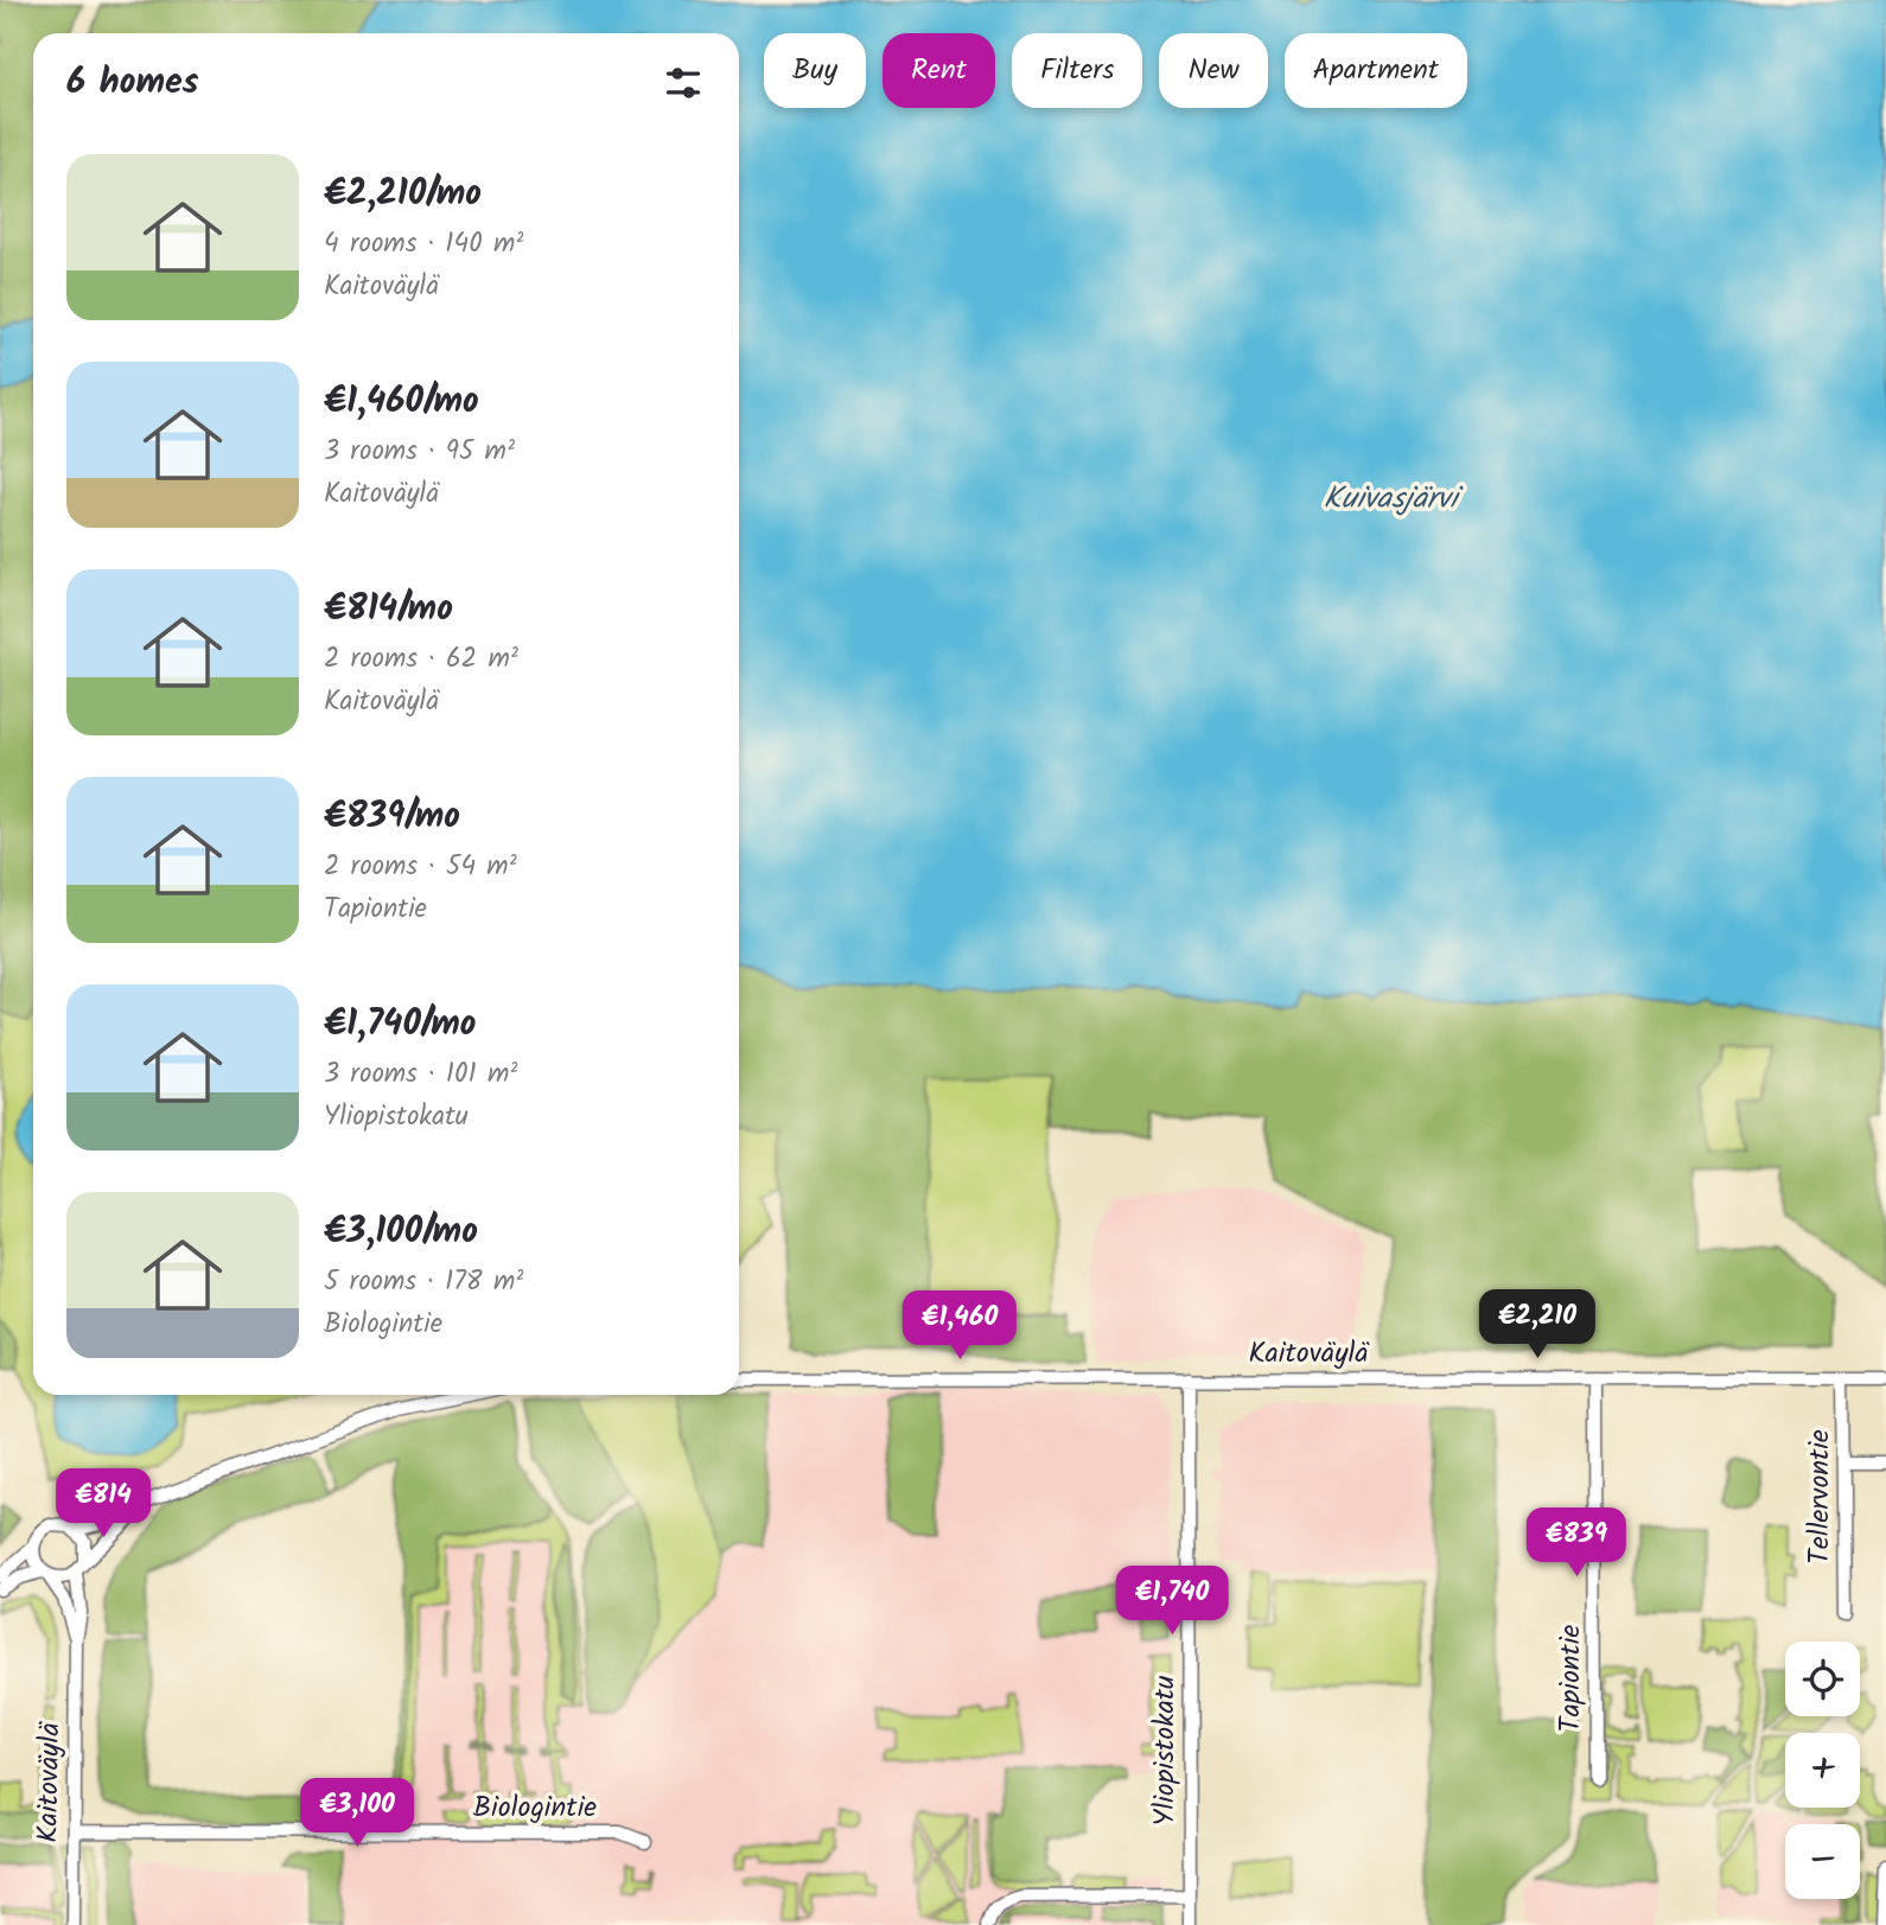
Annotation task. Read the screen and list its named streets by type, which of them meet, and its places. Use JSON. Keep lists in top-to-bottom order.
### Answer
{
  "streets": {
    "street": [
      "Kaitoväylä",
      "Tellervontie",
      "Tapiontie",
      "Yliopistokatu",
      "Biologintie"
    ]
  },
  "crossings": [
    ["Kaitoväylä", "Tellervontie"],
    ["Kaitoväylä", "Tapiontie"],
    ["Kaitoväylä", "Yliopistokatu"],
    ["Kaitoväylä", "Biologintie"]
  ],
  "water": ["Kuivasjärvi"],
  "page": {
    "chip": [
      "Buy",
      "Rent",
      "Filters",
      "New",
      "Apartment"
    ],
    "heading": "6 homes",
    "list": [
      {
        "name": "€2,210/mo",
        "note": "4 rooms · 140 m² · Kaitoväylä"
      },
      {
        "name": "€1,460/mo",
        "note": "3 rooms · 95 m² · Kaitoväylä"
      },
      {
        "name": "€814/mo",
        "note": "2 rooms · 62 m² · Kaitoväylä"
      },
      {
        "name": "€839/mo",
        "note": "2 rooms · 54 m² · Tapiontie"
      },
      {
        "name": "€1,740/mo",
        "note": "3 rooms · 101 m² · Yliopistokatu"
      },
      {
        "name": "€3,100/mo",
        "note": "5 rooms · 178 m² · Biologintie"
      }
    ],
    "price": [
      "€2,210",
      "€1,460",
      "€814",
      "€839",
      "€1,740",
      "€3,100"
    ],
    "map_buttons": ["+", "−"]
  }
}
